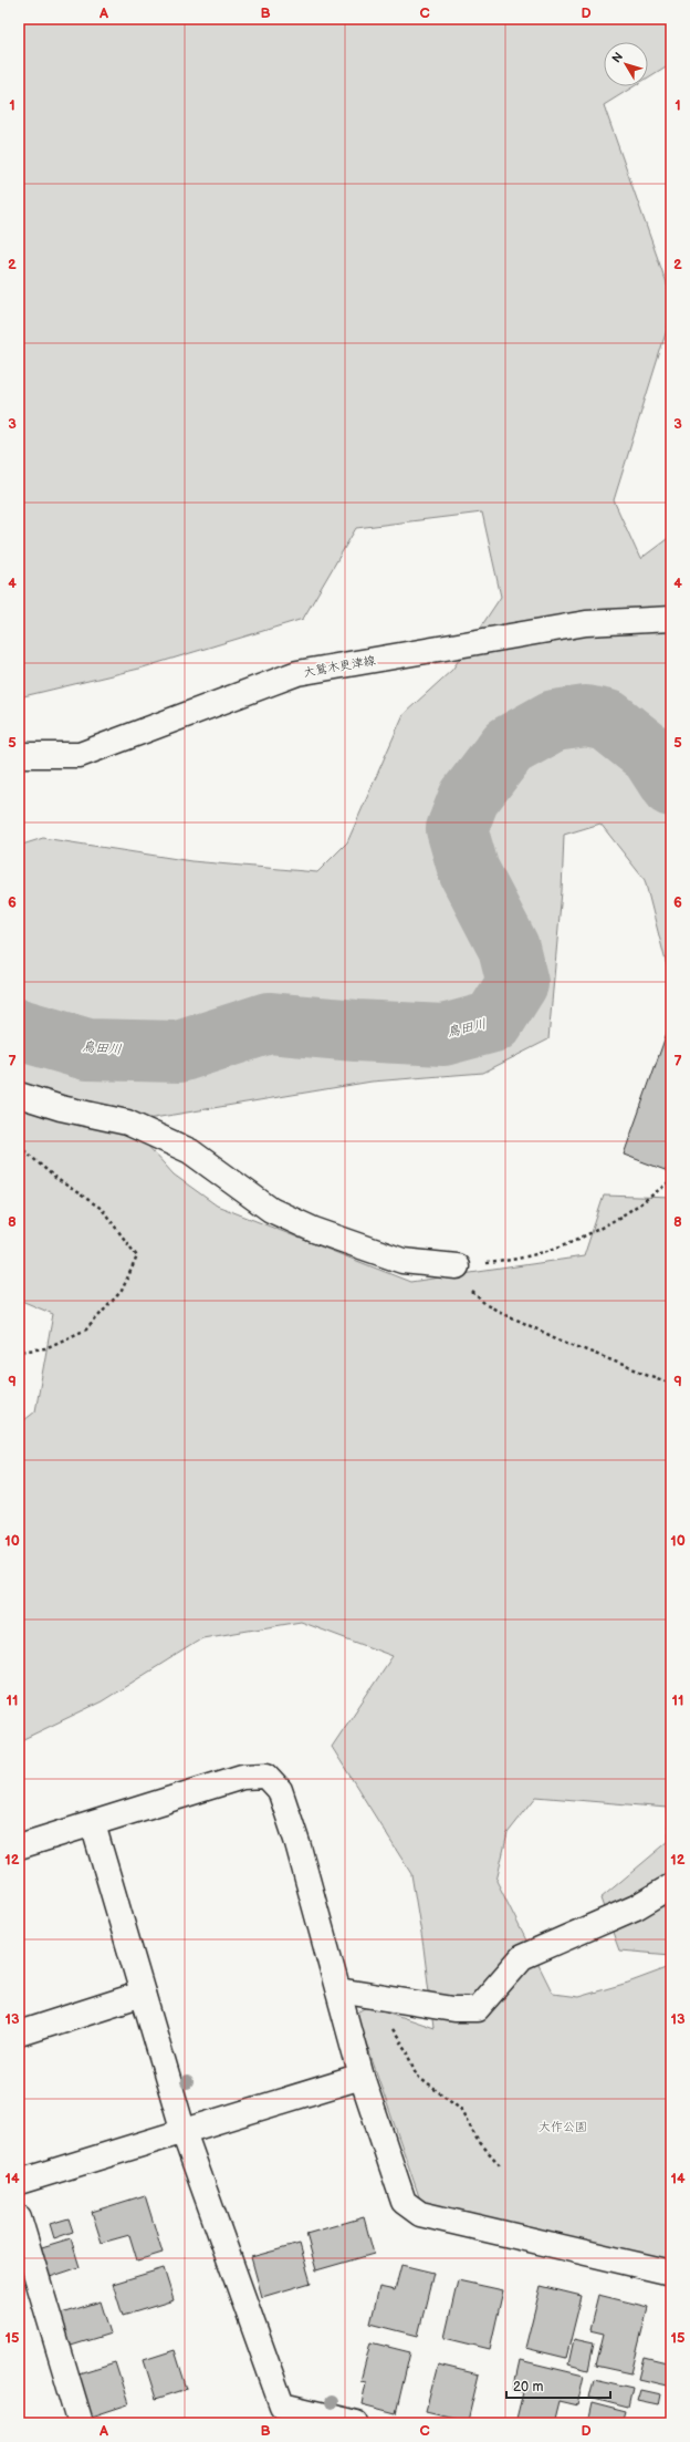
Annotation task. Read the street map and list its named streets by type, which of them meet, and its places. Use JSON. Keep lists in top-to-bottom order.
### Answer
{
  "streets": {
    "street": ["大鷲木更津線"]
  },
  "water": ["鳥田川"],
  "parks": ["大作公園"],
  "scale_bar": "20 m",
  "north": "top left",
  "grid": {
    "columns": [
      "A",
      "B",
      "C",
      "D"
    ],
    "rows": [
      "1",
      "2",
      "3",
      "4",
      "5",
      "6",
      "7",
      "8",
      "9",
      "10",
      "11",
      "12",
      "13",
      "14",
      "15"
    ]
  }
}
